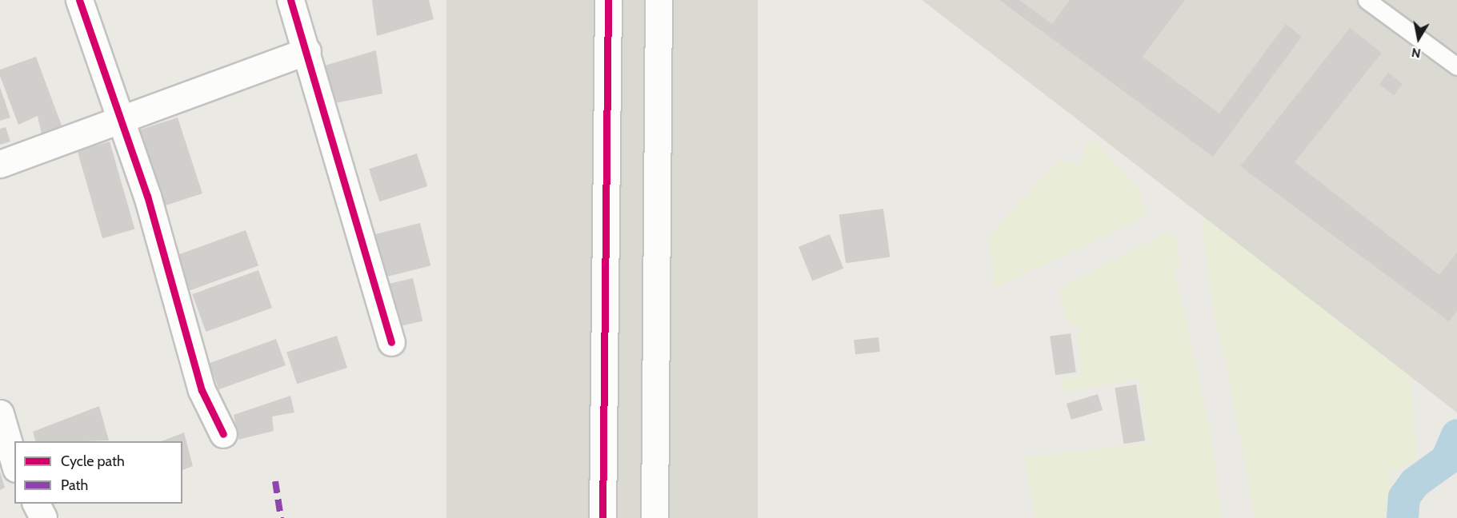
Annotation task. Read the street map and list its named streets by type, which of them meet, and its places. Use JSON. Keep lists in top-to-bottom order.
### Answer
{
  "legend": ["Cycle path", "Path"],
  "north": "bottom"
}
